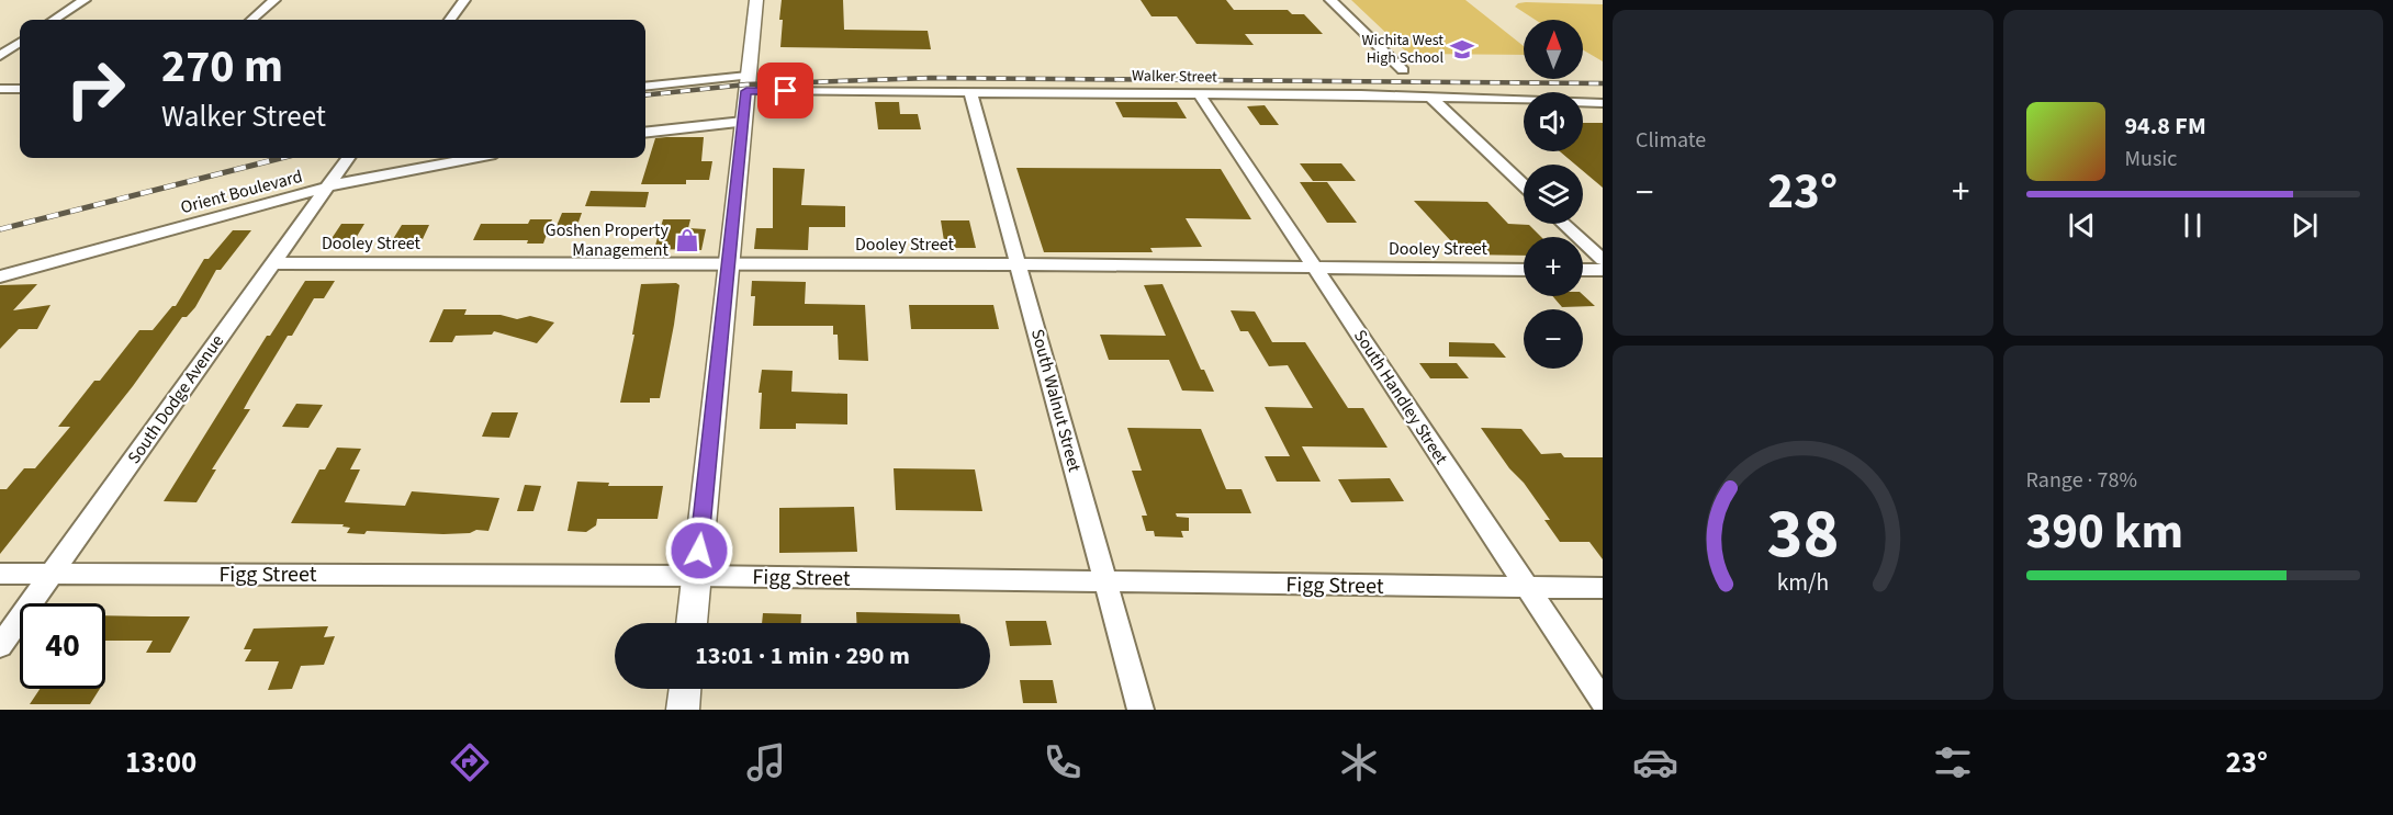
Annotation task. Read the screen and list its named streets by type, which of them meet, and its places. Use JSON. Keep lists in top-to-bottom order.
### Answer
{
  "streets": {
    "street": [
      "Walker Street",
      "Orient Boulevard",
      "Dooley Street",
      "South Handley Street",
      "South Dodge Avenue",
      "South Walnut Street",
      "Figg Street"
    ]
  },
  "crossings": [
    ["Walker Street", "South Handley Street"],
    ["Walker Street", "South Walnut Street"],
    ["Orient Boulevard", "South Dodge Avenue"],
    ["Dooley Street", "South Handley Street"],
    ["Dooley Street", "South Dodge Avenue"],
    ["Dooley Street", "South Walnut Street"],
    ["South Handley Street", "Figg Street"],
    ["South Dodge Avenue", "Figg Street"],
    ["South Walnut Street", "Figg Street"]
  ],
  "places": {
    "school or university": ["Wichita West High School"],
    "shop": ["Goshen Property Management"]
  },
  "north": "top",
  "page": {
    "tile": [
      "Climate",
      ["Range · 78%", "390 km"]
    ],
    "map_buttons": ["+", "−"],
    "turn": ["270 m", "Walker Street"],
    "song": ["94.8 FM", "Music"],
    "heat": ["−", "23°", "+"],
    "limit": "40",
    "trip": "13:01 · 1 min · 290 m",
    "tabs": ["13:00", "23°"],
    "gauge": ["38", "km/h"]
  }
}
